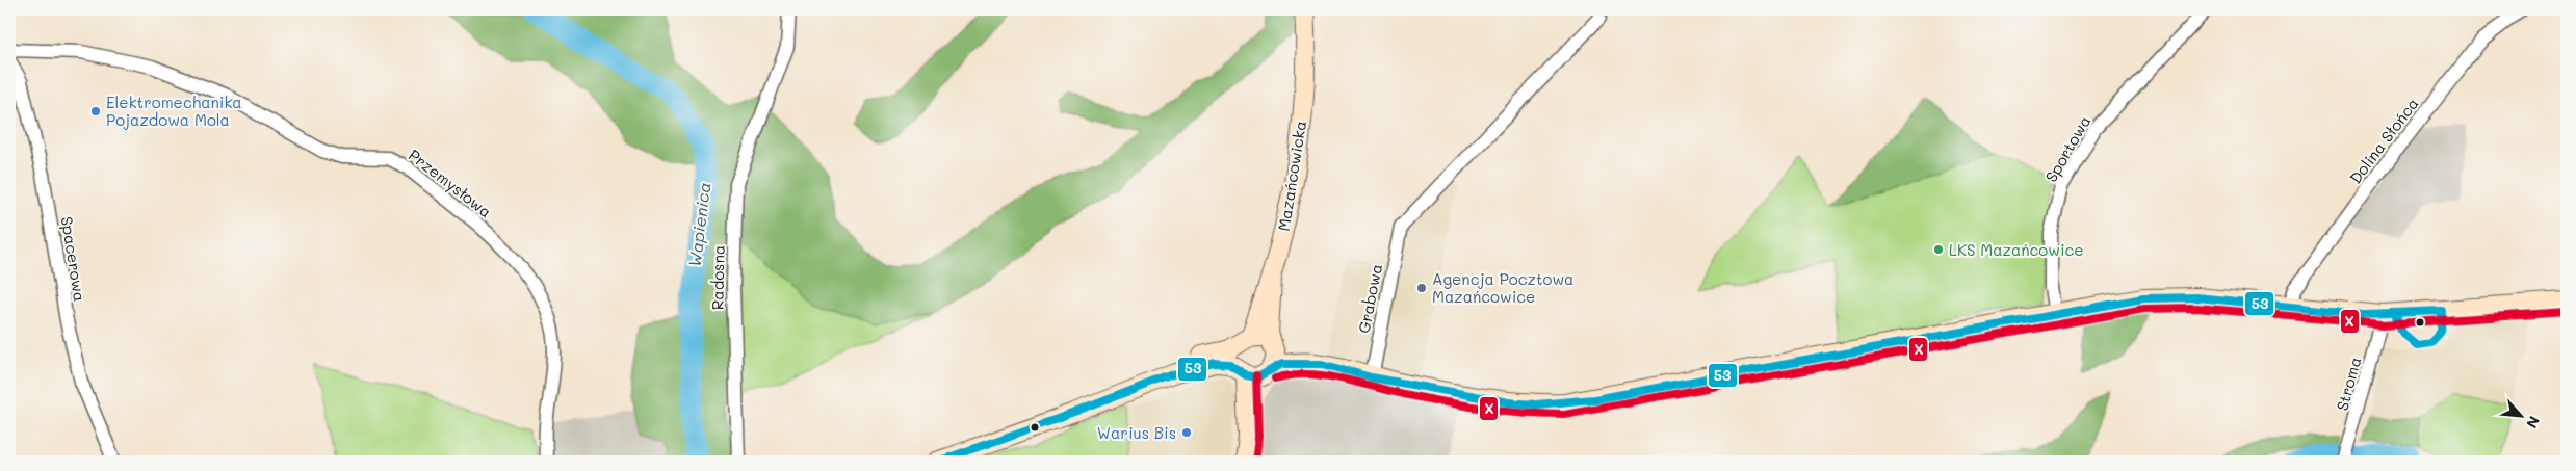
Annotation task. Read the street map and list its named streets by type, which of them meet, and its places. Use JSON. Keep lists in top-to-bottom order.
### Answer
{
  "streets": {
    "street": [
      "Dolina Słońca",
      "Sportowa",
      "Mazańcowicka",
      "Przemysłowa",
      "Spacerowa",
      "Radosna",
      "Grabowa",
      "Stroma"
    ]
  },
  "water": ["Wapienica"],
  "places": [
    "Elektromechanika Pojazdowa Mola",
    "LKS Mazańcowice",
    "Agencja Pocztowa Mazańcowice",
    "Warius Bis"
  ],
  "lines": ["transit line 53", "transit line X"],
  "north": "bottom right"
}
